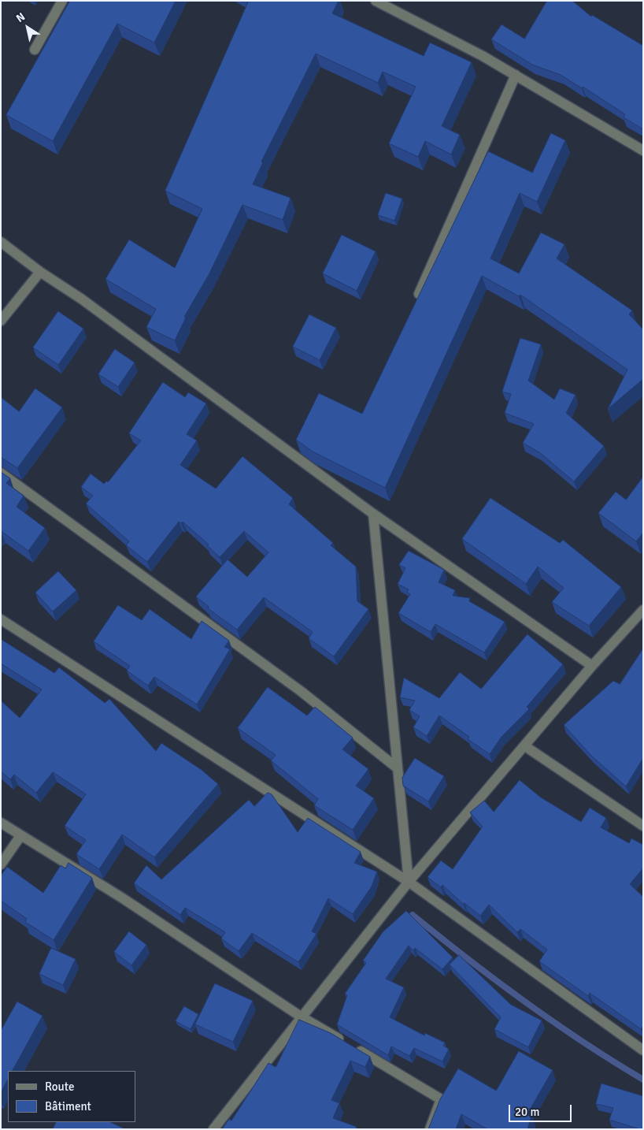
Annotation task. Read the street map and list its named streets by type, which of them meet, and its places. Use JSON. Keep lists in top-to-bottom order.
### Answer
{
  "legend": ["Route", "Bâtiment"],
  "scale_bar": "20 m",
  "north": "top left"
}
